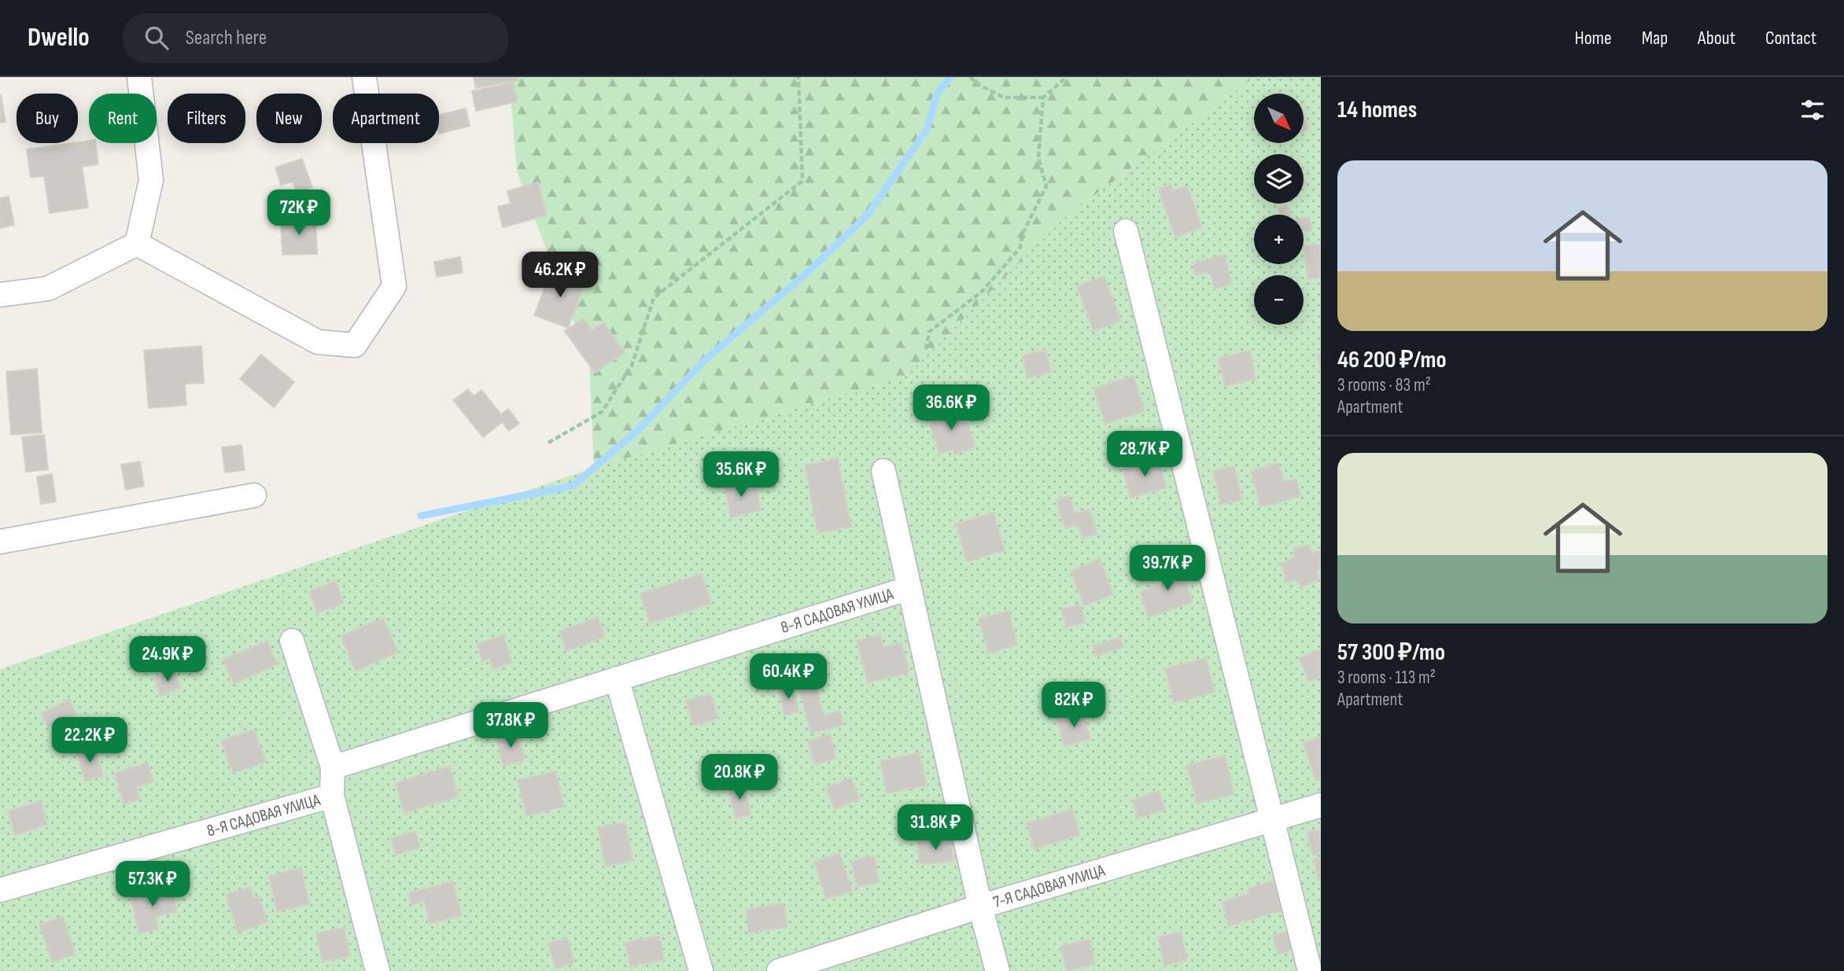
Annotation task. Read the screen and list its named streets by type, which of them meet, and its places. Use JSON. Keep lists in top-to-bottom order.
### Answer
{
  "streets": {
    "lane": ["8-Я САДОВАЯ УЛИЦА", "7-Я САДОВАЯ УЛИЦА"]
  },
  "north": "bottom right",
  "page": {
    "header": "Dwello",
    "search": "Search here",
    "nav": [
      "Home",
      "Map",
      "About",
      "Contact"
    ],
    "heading": "14 homes",
    "map_buttons": ["+", "−"],
    "chip": [
      "Buy",
      "Rent",
      "Filters",
      "New",
      "Apartment"
    ],
    "list": [
      {
        "name": "46 200 ₽/mo",
        "note": "3 rooms · 83 m² · Apartment"
      },
      {
        "name": "57 300 ₽/mo",
        "note": "3 rooms · 113 m² · Apartment"
      }
    ],
    "price": [
      "72K ₽",
      "46.2K ₽",
      "36.6K ₽",
      "28.7K ₽",
      "35.6K ₽",
      "39.7K ₽",
      "24.9K ₽",
      "60.4K ₽",
      "82K ₽",
      "37.8K ₽",
      "22.2K ₽",
      "20.8K ₽",
      "31.8K ₽",
      "57.3K ₽"
    ]
  }
}
